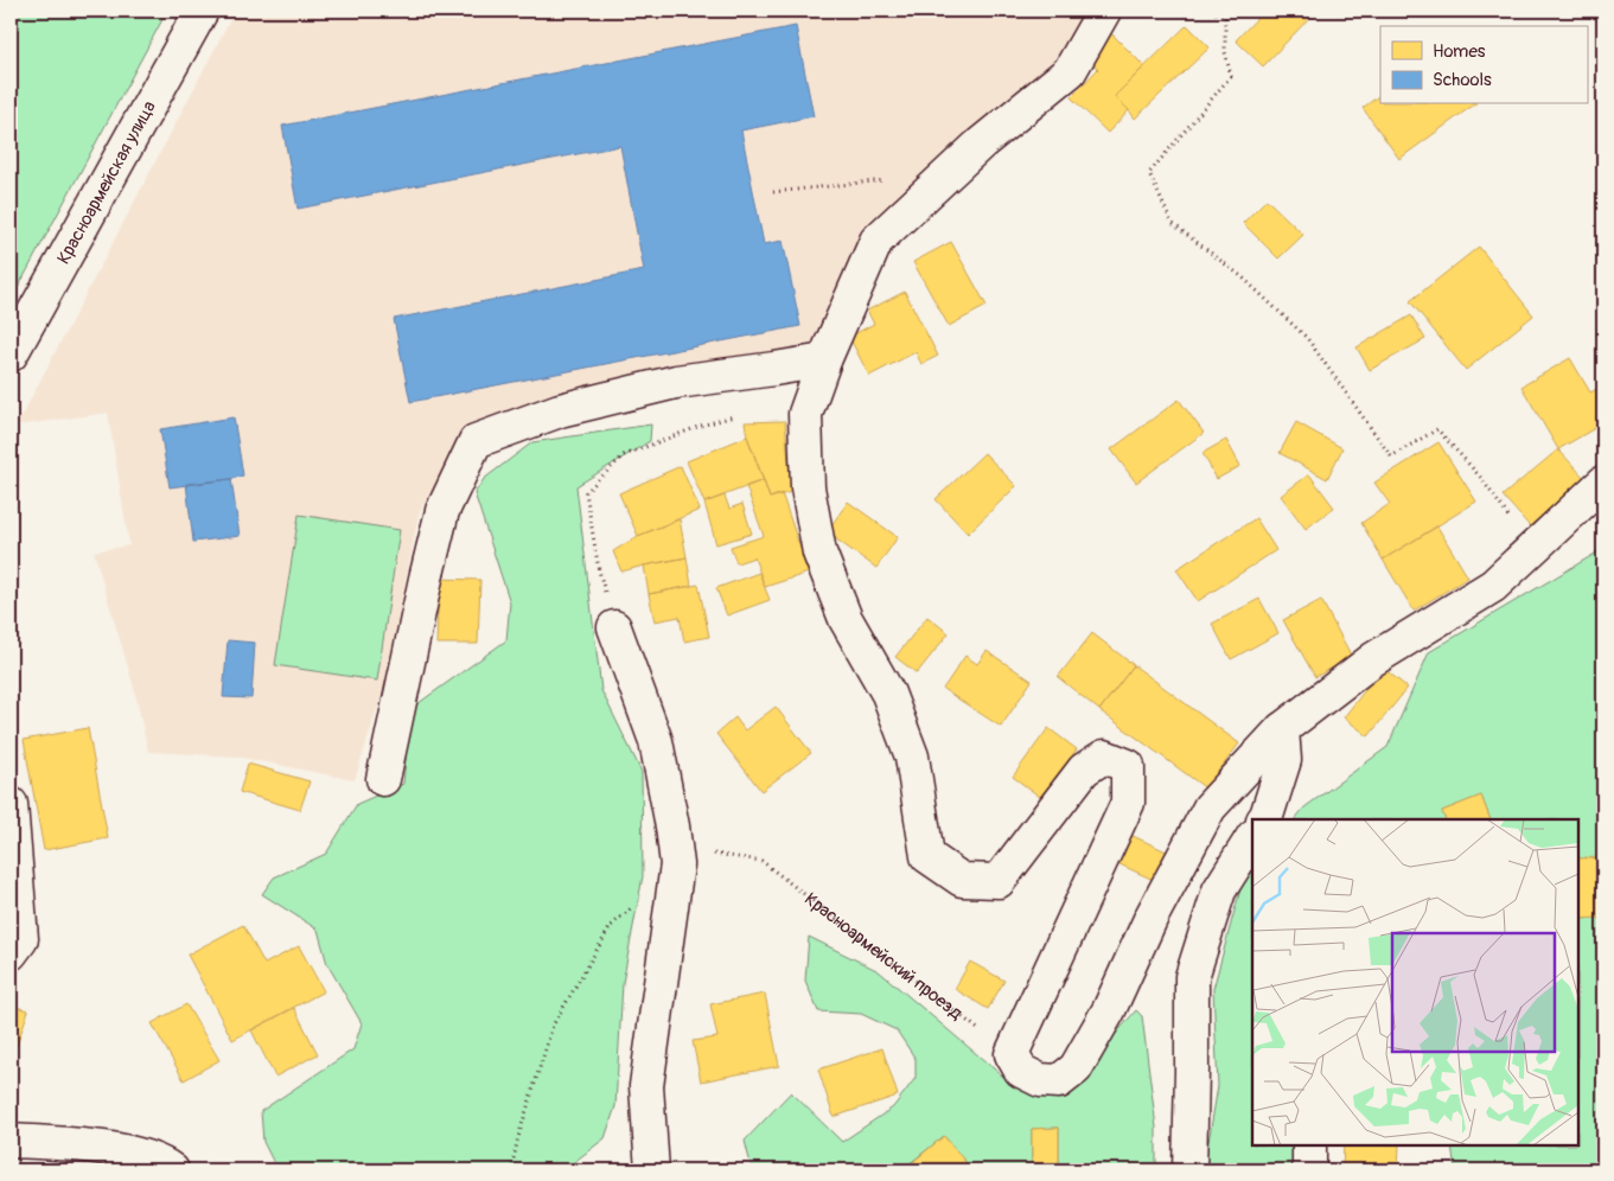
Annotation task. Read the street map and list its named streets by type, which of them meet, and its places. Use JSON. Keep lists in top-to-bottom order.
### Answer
{
  "streets": {
    "street": ["Красноармейская улица"],
    "path": ["Красноармейский проезд"]
  },
  "legend": ["Homes", "Schools"]
}
